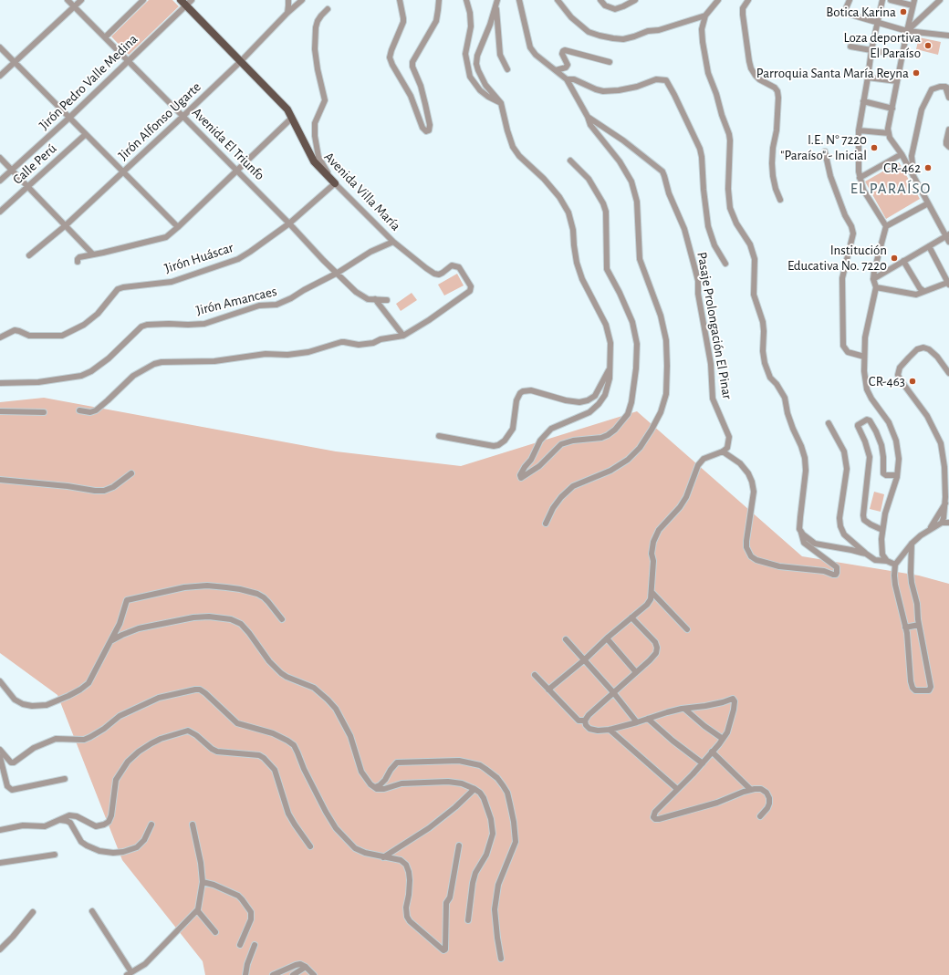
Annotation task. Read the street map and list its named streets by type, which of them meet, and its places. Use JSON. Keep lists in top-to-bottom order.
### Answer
{
  "streets": {
    "main road": ["Avenida Villa María"],
    "street": [
      "Jirón Pedro Valle Medina",
      "Jirón Alfonso Ugarte",
      "Avenida El Triunfo",
      "Calle Perú",
      "Jirón Huáscar",
      "Jirón Amancaes",
      "Pasaje Prolongación El Pinar"
    ]
  },
  "crossings": [
    ["Jirón Pedro Valle Medina", "Avenida El Triunfo"],
    ["Jirón Pedro Valle Medina", "Avenida Villa María"],
    ["Jirón Alfonso Ugarte", "Avenida El Triunfo"],
    ["Jirón Alfonso Ugarte", "Avenida Villa María"],
    ["Avenida El Triunfo", "Jirón Huáscar"],
    ["Avenida El Triunfo", "Jirón Amancaes"],
    ["Avenida Villa María", "Jirón Huáscar"],
    ["Avenida Villa María", "Jirón Amancaes"]
  ],
  "districts": ["EL PARAÍSO"],
  "places": [
    "Botica Karina",
    "Loza deportiva El Paraíso",
    "Parroquia Santa María Reyna",
    "I.E. N° 7220 \"Paraíso\" - Inicial",
    "CR-462",
    "Institución Educativa No. 7220",
    "CR-463"
  ]
}
